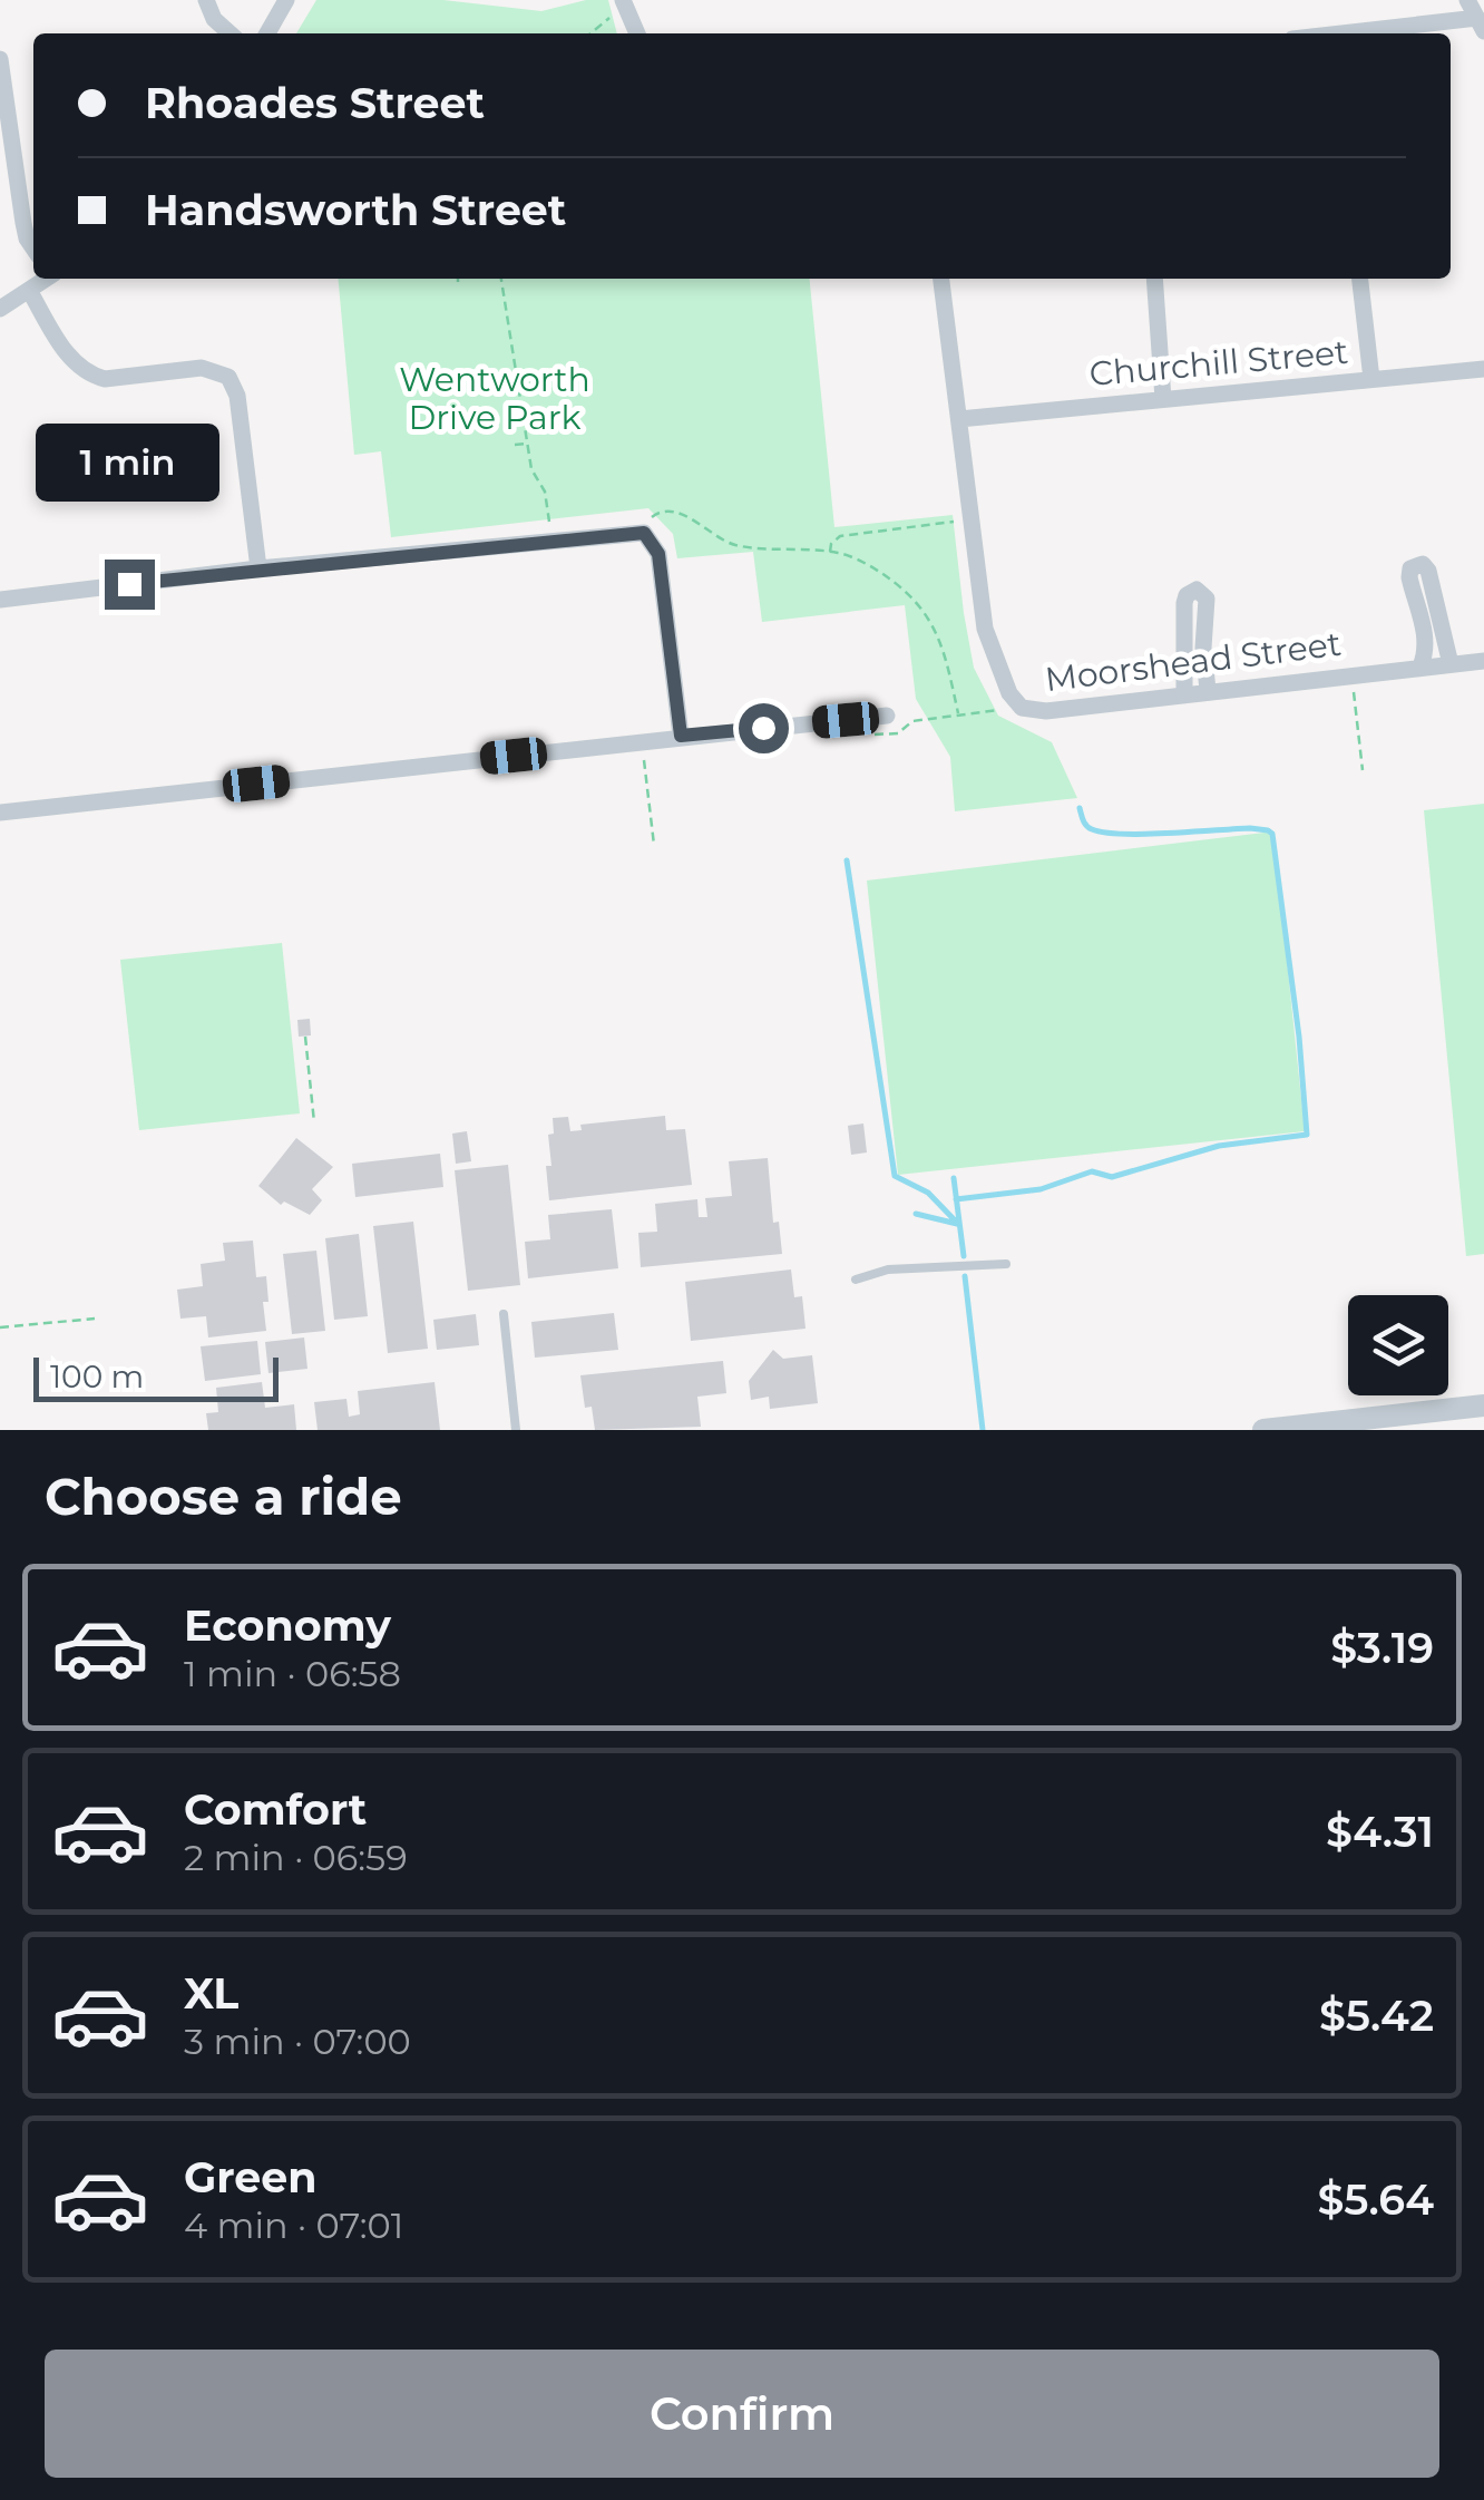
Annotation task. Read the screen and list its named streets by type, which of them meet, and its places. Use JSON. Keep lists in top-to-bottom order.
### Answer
{
  "streets": {
    "street": ["Churchill Street", "Moorshead Street"]
  },
  "crossings": [
    ["Churchill Street", "Moorshead Street"]
  ],
  "parks": ["Wentworth Drive Park"],
  "scale_bar": "100 m",
  "page": {
    "banner": ["Rhoades Street", "Handsworth Street"],
    "bubble": "1 min",
    "scale": "100 m",
    "heading": "Choose a ride",
    "list": [
      {
        "name": "Economy",
        "note": "1 min · 06:58",
        "value": "$3.19"
      },
      {
        "name": "Comfort",
        "note": "2 min · 06:59",
        "value": "$4.31"
      },
      {
        "name": "XL",
        "note": "3 min · 07:00",
        "value": "$5.42"
      },
      {
        "name": "Green",
        "note": "4 min · 07:01",
        "value": "$5.64"
      }
    ],
    "buttons": "Confirm"
  }
}
